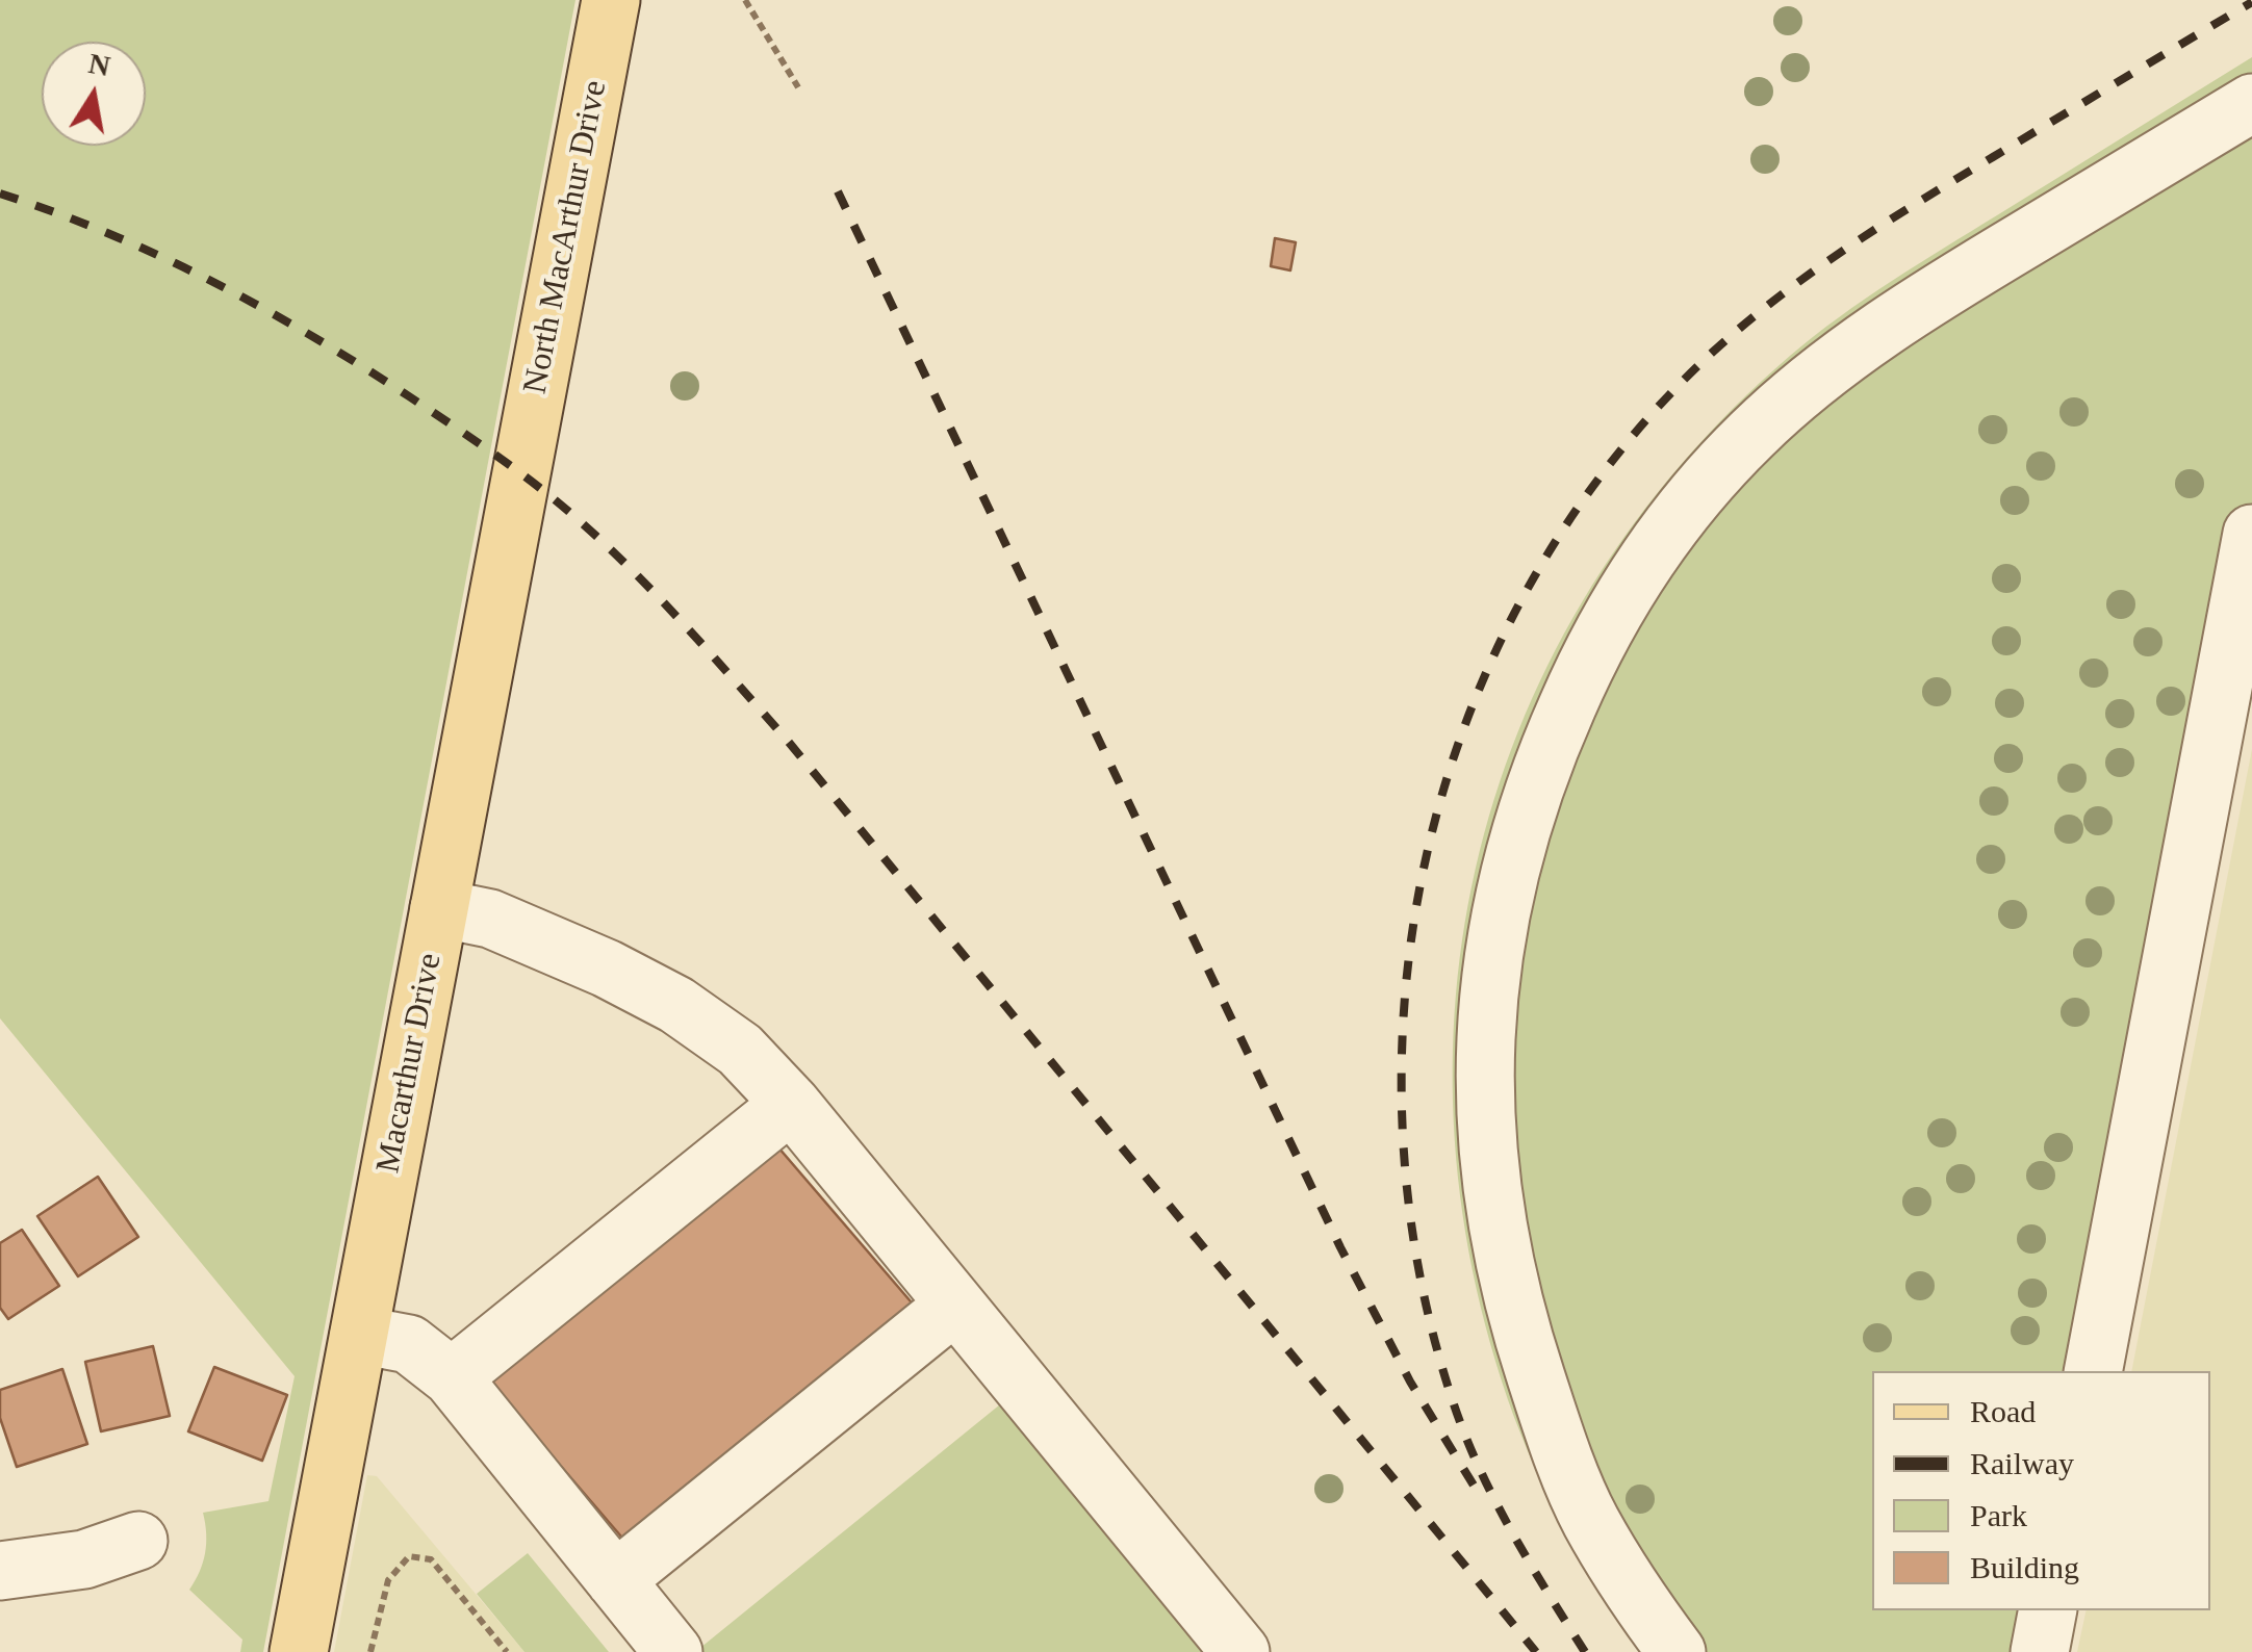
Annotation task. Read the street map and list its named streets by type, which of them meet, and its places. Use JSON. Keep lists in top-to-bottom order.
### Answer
{
  "streets": {
    "main road": ["North MacArthur Drive", "Macarthur Drive"]
  },
  "crossings": [
    ["North MacArthur Drive", "Macarthur Drive"]
  ],
  "legend": [
    "Road",
    "Railway",
    "Park",
    "Building"
  ],
  "north": "top"
}
